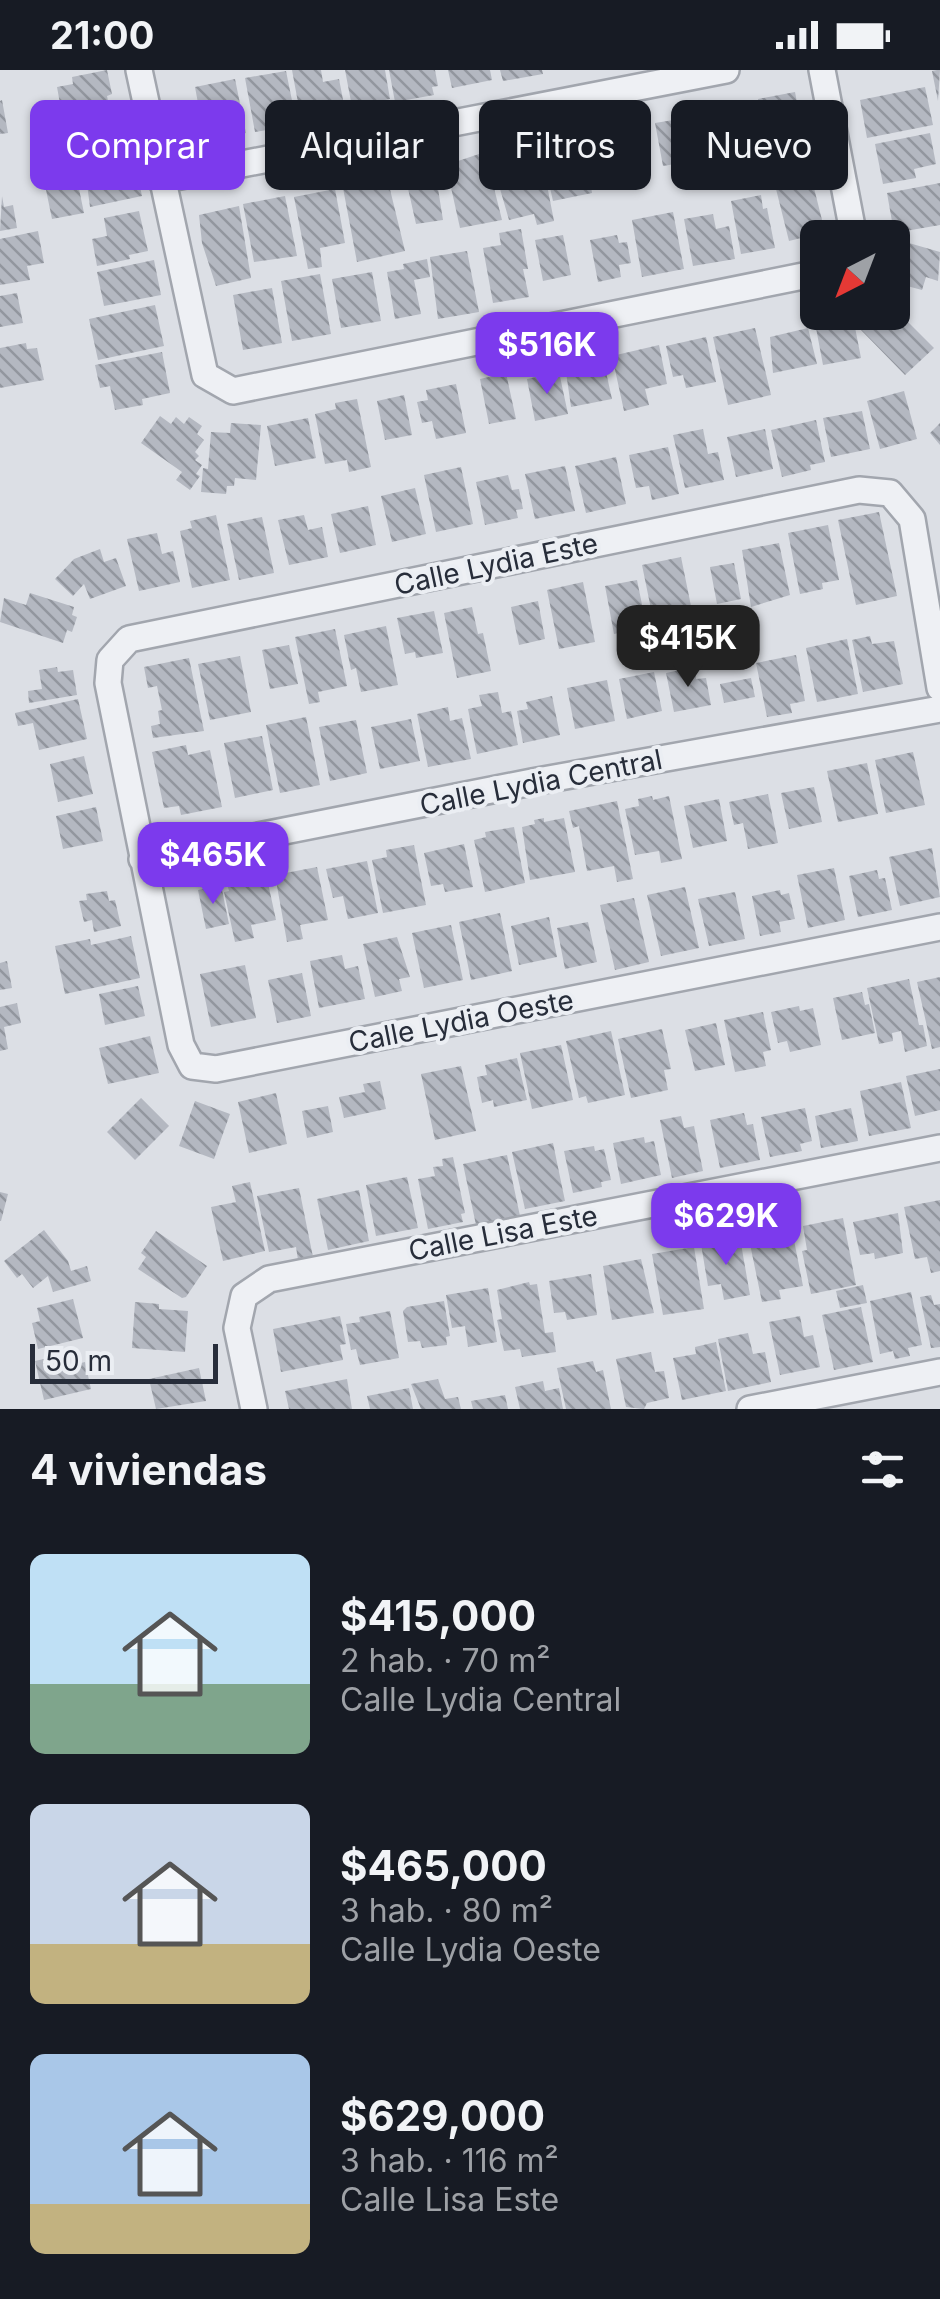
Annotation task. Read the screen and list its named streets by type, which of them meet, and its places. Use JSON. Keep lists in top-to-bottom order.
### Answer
{
  "streets": {
    "street": [
      "Calle Lydia Este",
      "Calle Lydia Central",
      "Calle Lydia Oeste",
      "Calle Lisa Este"
    ]
  },
  "crossings": [
    ["Calle Lydia Este", "Calle Lydia Central"],
    ["Calle Lydia Este", "Calle Lydia Oeste"],
    ["Calle Lydia Central", "Calle Lydia Oeste"]
  ],
  "scale_bar": "50 m",
  "north": "bottom left",
  "page": {
    "status": "21:00",
    "chip": [
      "Comprar",
      "Alquilar",
      "Filtros",
      "Nuevo"
    ],
    "price": [
      "$516K",
      "$415K",
      "$465K",
      "$629K"
    ],
    "scale": "50 m",
    "heading": "4 viviendas",
    "list": [
      {
        "name": "$415,000",
        "note": "2 hab. · 70 m² · Calle Lydia Central"
      },
      {
        "name": "$465,000",
        "note": "3 hab. · 80 m² · Calle Lydia Oeste"
      },
      {
        "name": "$629,000",
        "note": "3 hab. · 116 m² · Calle Lisa Este"
      }
    ]
  }
}
